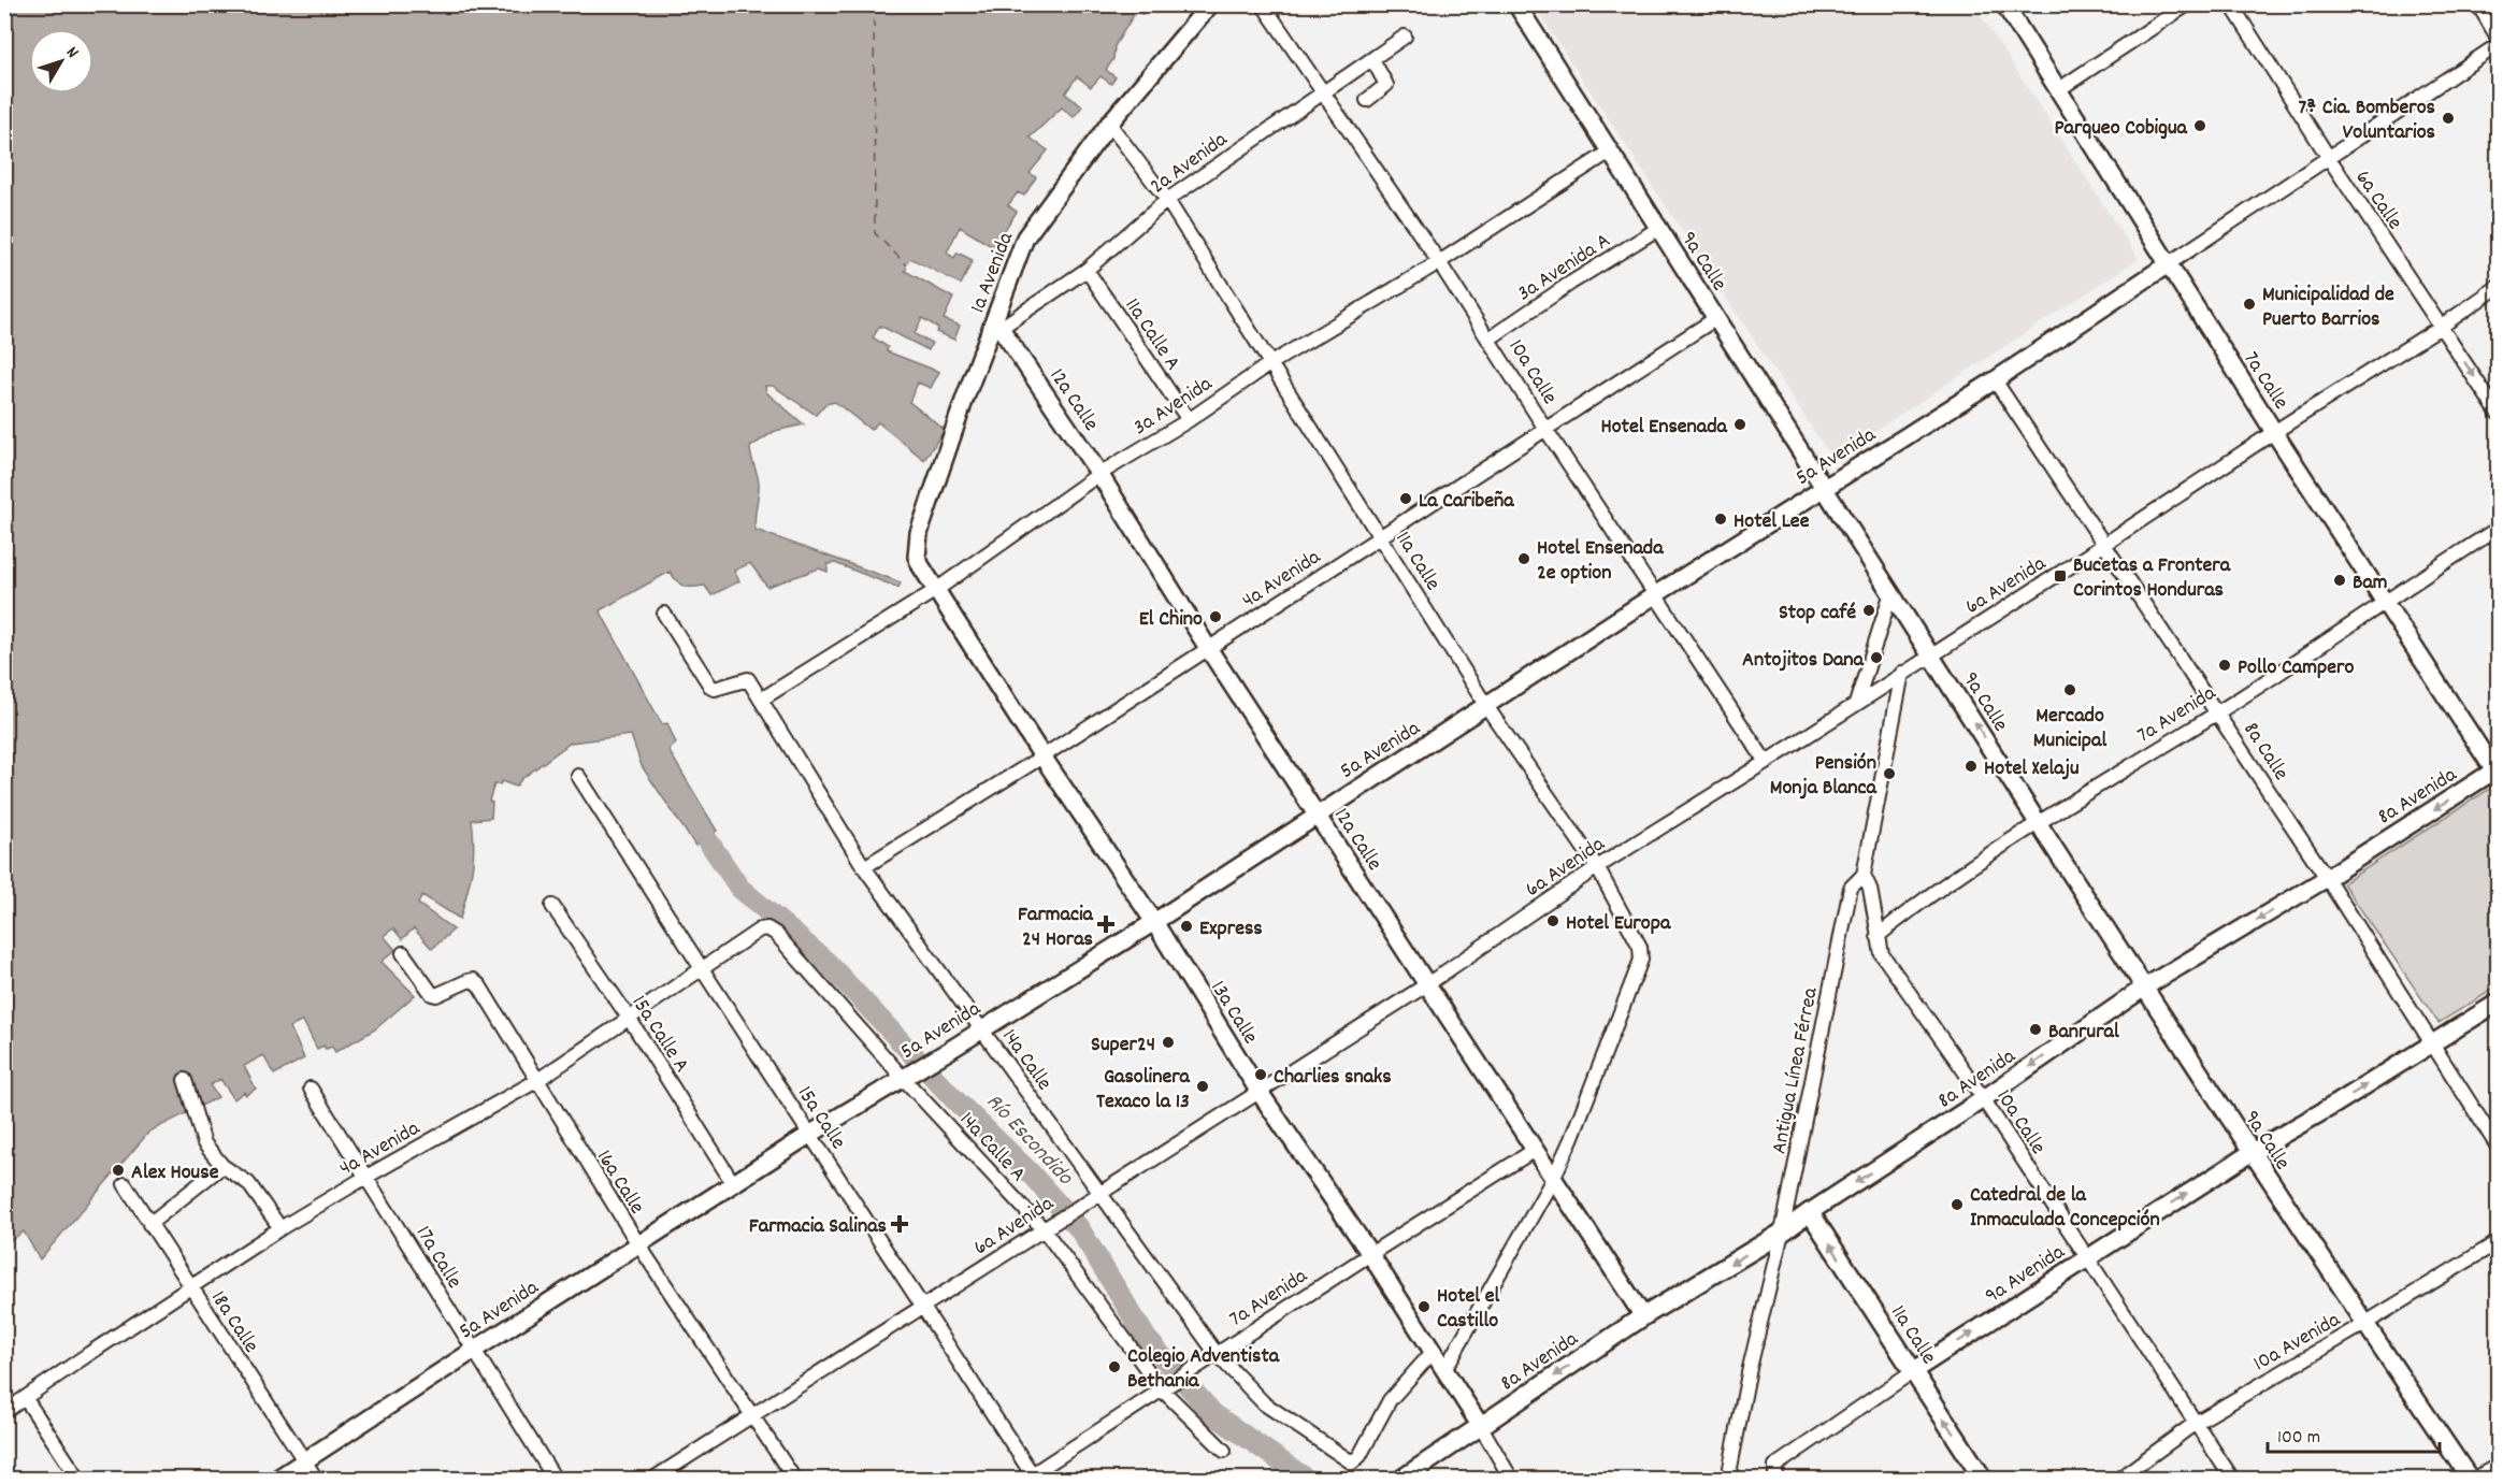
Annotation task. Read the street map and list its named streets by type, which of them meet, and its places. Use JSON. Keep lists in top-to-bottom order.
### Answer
{
  "streets": {
    "main road": ["11a Calle", "8a Avenida"],
    "street": [
      "2a Avenida",
      "6a Calle",
      "9a Calle",
      "3a Avenida A",
      "1a Avenida",
      "11a Calle A",
      "10a Calle",
      "7a Calle",
      "12a Calle",
      "3a Avenida",
      "5a Avenida",
      "4a Avenida",
      "6a Avenida",
      "7a Avenida",
      "8a Calle",
      "13a Calle",
      "15a Calle A",
      "14a Calle",
      "Antigua Línea Férrea",
      "15a Calle",
      "14a Calle A",
      "16a Calle",
      "17a Calle",
      "9a Avenida",
      "18a Calle",
      "10a Avenida"
    ]
  },
  "crossings": [
    ["2a Avenida", "1a Avenida"],
    ["2a Avenida", "11a Calle A"],
    ["2a Avenida", "10a Calle"],
    ["2a Avenida", "12a Calle"],
    ["2a Avenida", "11a Calle"],
    ["6a Calle", "5a Avenida"],
    ["6a Calle", "6a Avenida"],
    ["9a Calle", "3a Avenida A"],
    ["9a Calle", "3a Avenida"],
    ["9a Calle", "5a Avenida"],
    ["9a Calle", "4a Avenida"],
    ["9a Calle", "6a Avenida"],
    ["9a Calle", "7a Avenida"],
    ["9a Calle", "8a Avenida"],
    ["9a Calle", "9a Avenida"],
    ["9a Calle", "10a Avenida"],
    ["3a Avenida A", "10a Calle"],
    ["1a Avenida", "12a Calle"],
    ["1a Avenida", "11a Calle"],
    ["1a Avenida", "13a Calle"],
    ["11a Calle A", "3a Avenida"],
    ["10a Calle", "3a Avenida"],
    ["10a Calle", "5a Avenida"],
    ["10a Calle", "4a Avenida"],
    ["10a Calle", "6a Avenida"],
    ["10a Calle", "7a Avenida"],
    ["10a Calle", "8a Avenida"],
    ["10a Calle", "Antigua Línea Férrea"],
    ["10a Calle", "9a Avenida"],
    ["10a Calle", "10a Avenida"],
    ["7a Calle", "5a Avenida"],
    ["7a Calle", "6a Avenida"],
    ["7a Calle", "7a Avenida"],
    ["7a Calle", "8a Avenida"],
    ["12a Calle", "3a Avenida"],
    ["12a Calle", "5a Avenida"],
    ["12a Calle", "11a Calle"],
    ["12a Calle", "4a Avenida"],
    ["12a Calle", "6a Avenida"],
    ["12a Calle", "7a Avenida"],
    ["12a Calle", "8a Avenida"],
    ["3a Avenida", "11a Calle"],
    ["3a Avenida", "13a Calle"],
    ["3a Avenida", "14a Calle"],
    ["5a Avenida", "11a Calle"],
    ["5a Avenida", "8a Calle"],
    ["5a Avenida", "13a Calle"],
    ["5a Avenida", "15a Calle A"],
    ["5a Avenida", "14a Calle"],
    ["5a Avenida", "15a Calle"],
    ["5a Avenida", "14a Calle A"],
    ["5a Avenida", "16a Calle"],
    ["5a Avenida", "17a Calle"],
    ["5a Avenida", "18a Calle"],
    ["11a Calle", "4a Avenida"],
    ["11a Calle", "6a Avenida"],
    ["11a Calle", "8a Avenida"],
    ["11a Calle", "9a Avenida"],
    ["4a Avenida", "13a Calle"],
    ["4a Avenida", "15a Calle A"],
    ["4a Avenida", "14a Calle"],
    ["4a Avenida", "15a Calle"],
    ["4a Avenida", "14a Calle A"],
    ["4a Avenida", "16a Calle"],
    ["4a Avenida", "17a Calle"],
    ["4a Avenida", "18a Calle"],
    ["6a Avenida", "8a Calle"],
    ["6a Avenida", "13a Calle"],
    ["6a Avenida", "14a Calle"],
    ["6a Avenida", "Antigua Línea Férrea"],
    ["6a Avenida", "15a Calle"],
    ["6a Avenida", "14a Calle A"],
    ["6a Avenida", "16a Calle"],
    ["7a Avenida", "8a Calle"],
    ["7a Avenida", "13a Calle"],
    ["7a Avenida", "14a Calle"],
    ["7a Avenida", "15a Calle"],
    ["7a Avenida", "14a Calle A"],
    ["8a Calle", "8a Avenida"],
    ["8a Calle", "9a Avenida"],
    ["8a Avenida", "13a Calle"],
    ["8a Avenida", "Antigua Línea Férrea"],
    ["13a Calle", "14a Calle"]
  ],
  "one_way": ["8a Avenida", "9a Avenida"],
  "water": ["Río Escondido"],
  "places": {
    "other": [
      "7ª Cia. Bomberos Voluntarios",
      "Parqueo Cobigua",
      "Municipalidad de Puerto Barrios",
      "Hotel Ensenada",
      "La Caribeña",
      "Hotel Lee",
      "Hotel Ensenada 2e option",
      "Bam",
      "Stop café",
      "El Chino",
      "Antojitos Dana",
      "Pollo Campero",
      "Mercado Municipal",
      "Hotel Xelaju",
      "Pensión Monja Blanca",
      "Hotel Europa",
      "Express",
      "Banrural",
      "Super24",
      "Charlies snaks",
      "Gasolinera Texaco la 13",
      "Alex House",
      "Catedral de la Inmaculada Concepción",
      "Hotel el Castillo",
      "Colegio Adventista Bethania"
    ],
    "transit": ["Bucetas a Frontera Corintos Honduras"],
    "health": ["Farmacia 24 Horas", "Farmacia Salinas"]
  },
  "scale_bar": "100 m",
  "north": "top right"
}
